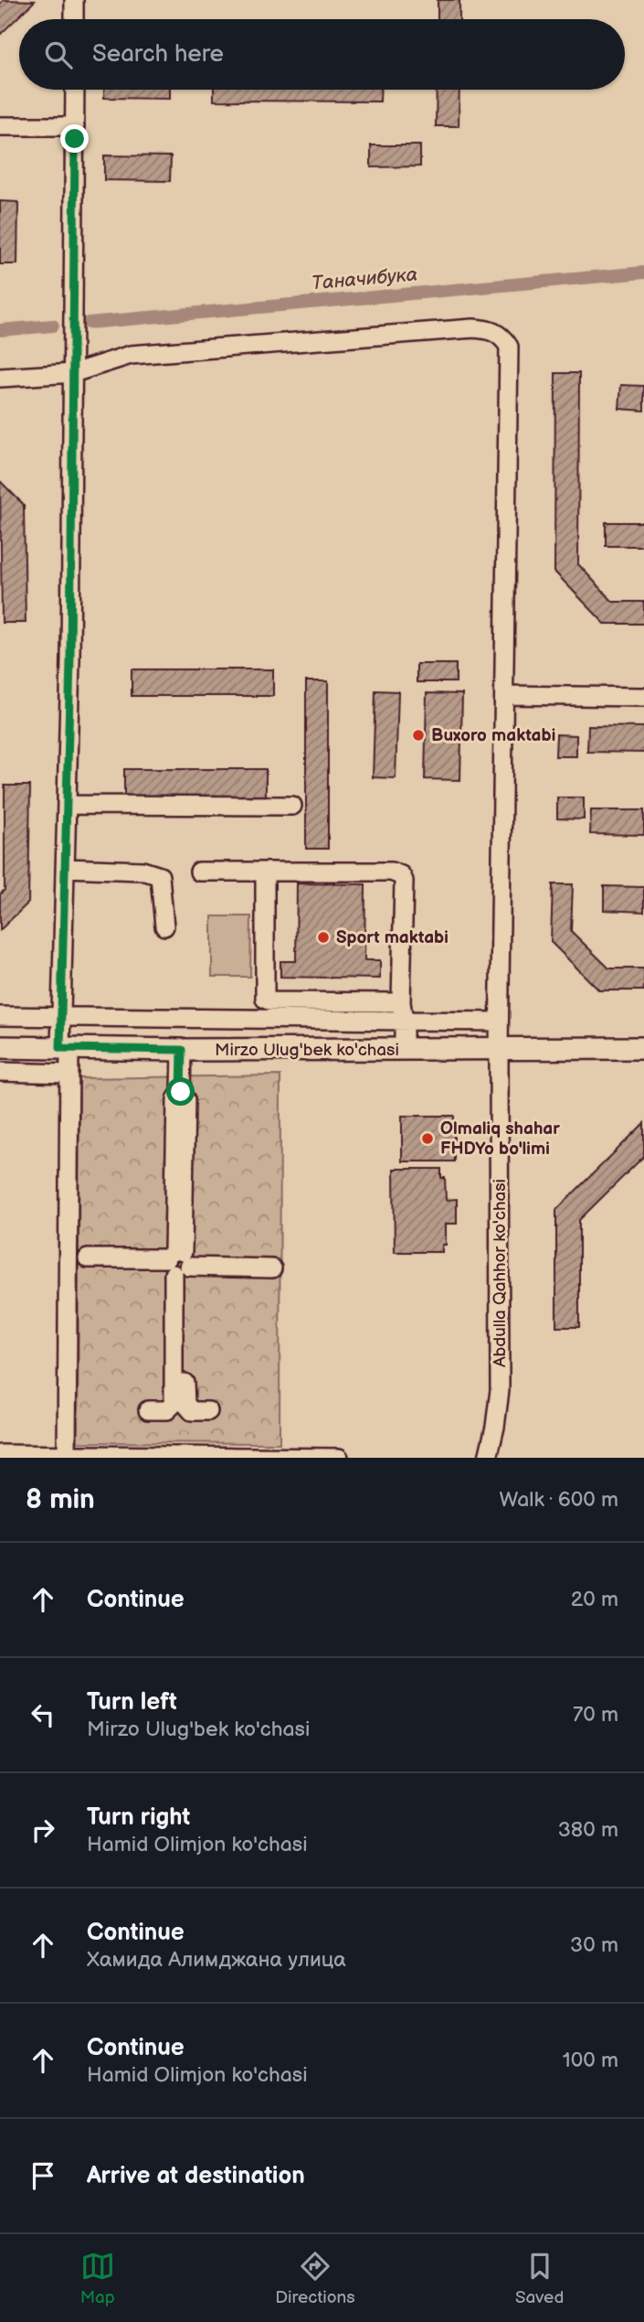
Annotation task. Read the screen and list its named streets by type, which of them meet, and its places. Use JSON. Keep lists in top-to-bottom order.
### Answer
{
  "streets": {
    "main road": ["Mirzo Ulug'bek ko'chasi"],
    "street": ["Abdulla Qahhor ko'chasi"]
  },
  "crossings": [
    ["Mirzo Ulug'bek ko'chasi", "Abdulla Qahhor ko'chasi"]
  ],
  "water": ["Таначибука"],
  "places": ["Buxoro maktabi", "Sport maktabi", "Olmaliq shahar FHDYo bo'limi"],
  "page": {
    "search": "Search here",
    "heading": ["8 min", "Walk · 600 m"],
    "list": [
      ["Continue", "20 m"],
      ["Turn left", "Mirzo Ulug'bek ko'chasi", "70 m"],
      ["Turn right", "Hamid Olimjon ko'chasi", "380 m"],
      ["Continue", "Хамида Алимджана улица", "30 m"],
      ["Continue", "Hamid Olimjon ko'chasi", "100 m"],
      "Arrive at destination"
    ],
    "nav": ["Map", "Directions", "Saved"]
  }
}
